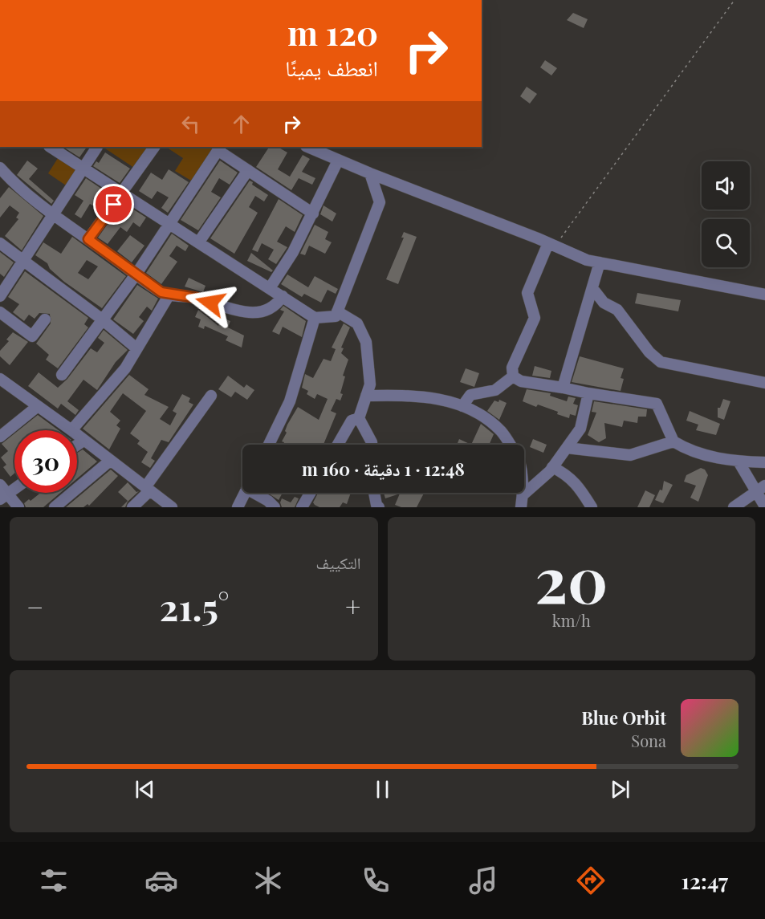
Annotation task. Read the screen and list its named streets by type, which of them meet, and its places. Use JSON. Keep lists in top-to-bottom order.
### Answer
{
  "page": {
    "turn": ["120 m", "انعطف يمينًا"],
    "limit": "30",
    "trip": "12:48 · 1 دقيقة · 160 m",
    "tile": [
      ["20", "km/h"],
      "التكييف"
    ],
    "heat": ["−", "21.5°", "+"],
    "song": ["Blue Orbit", "Sona"],
    "tabs": "12:47"
  }
}
